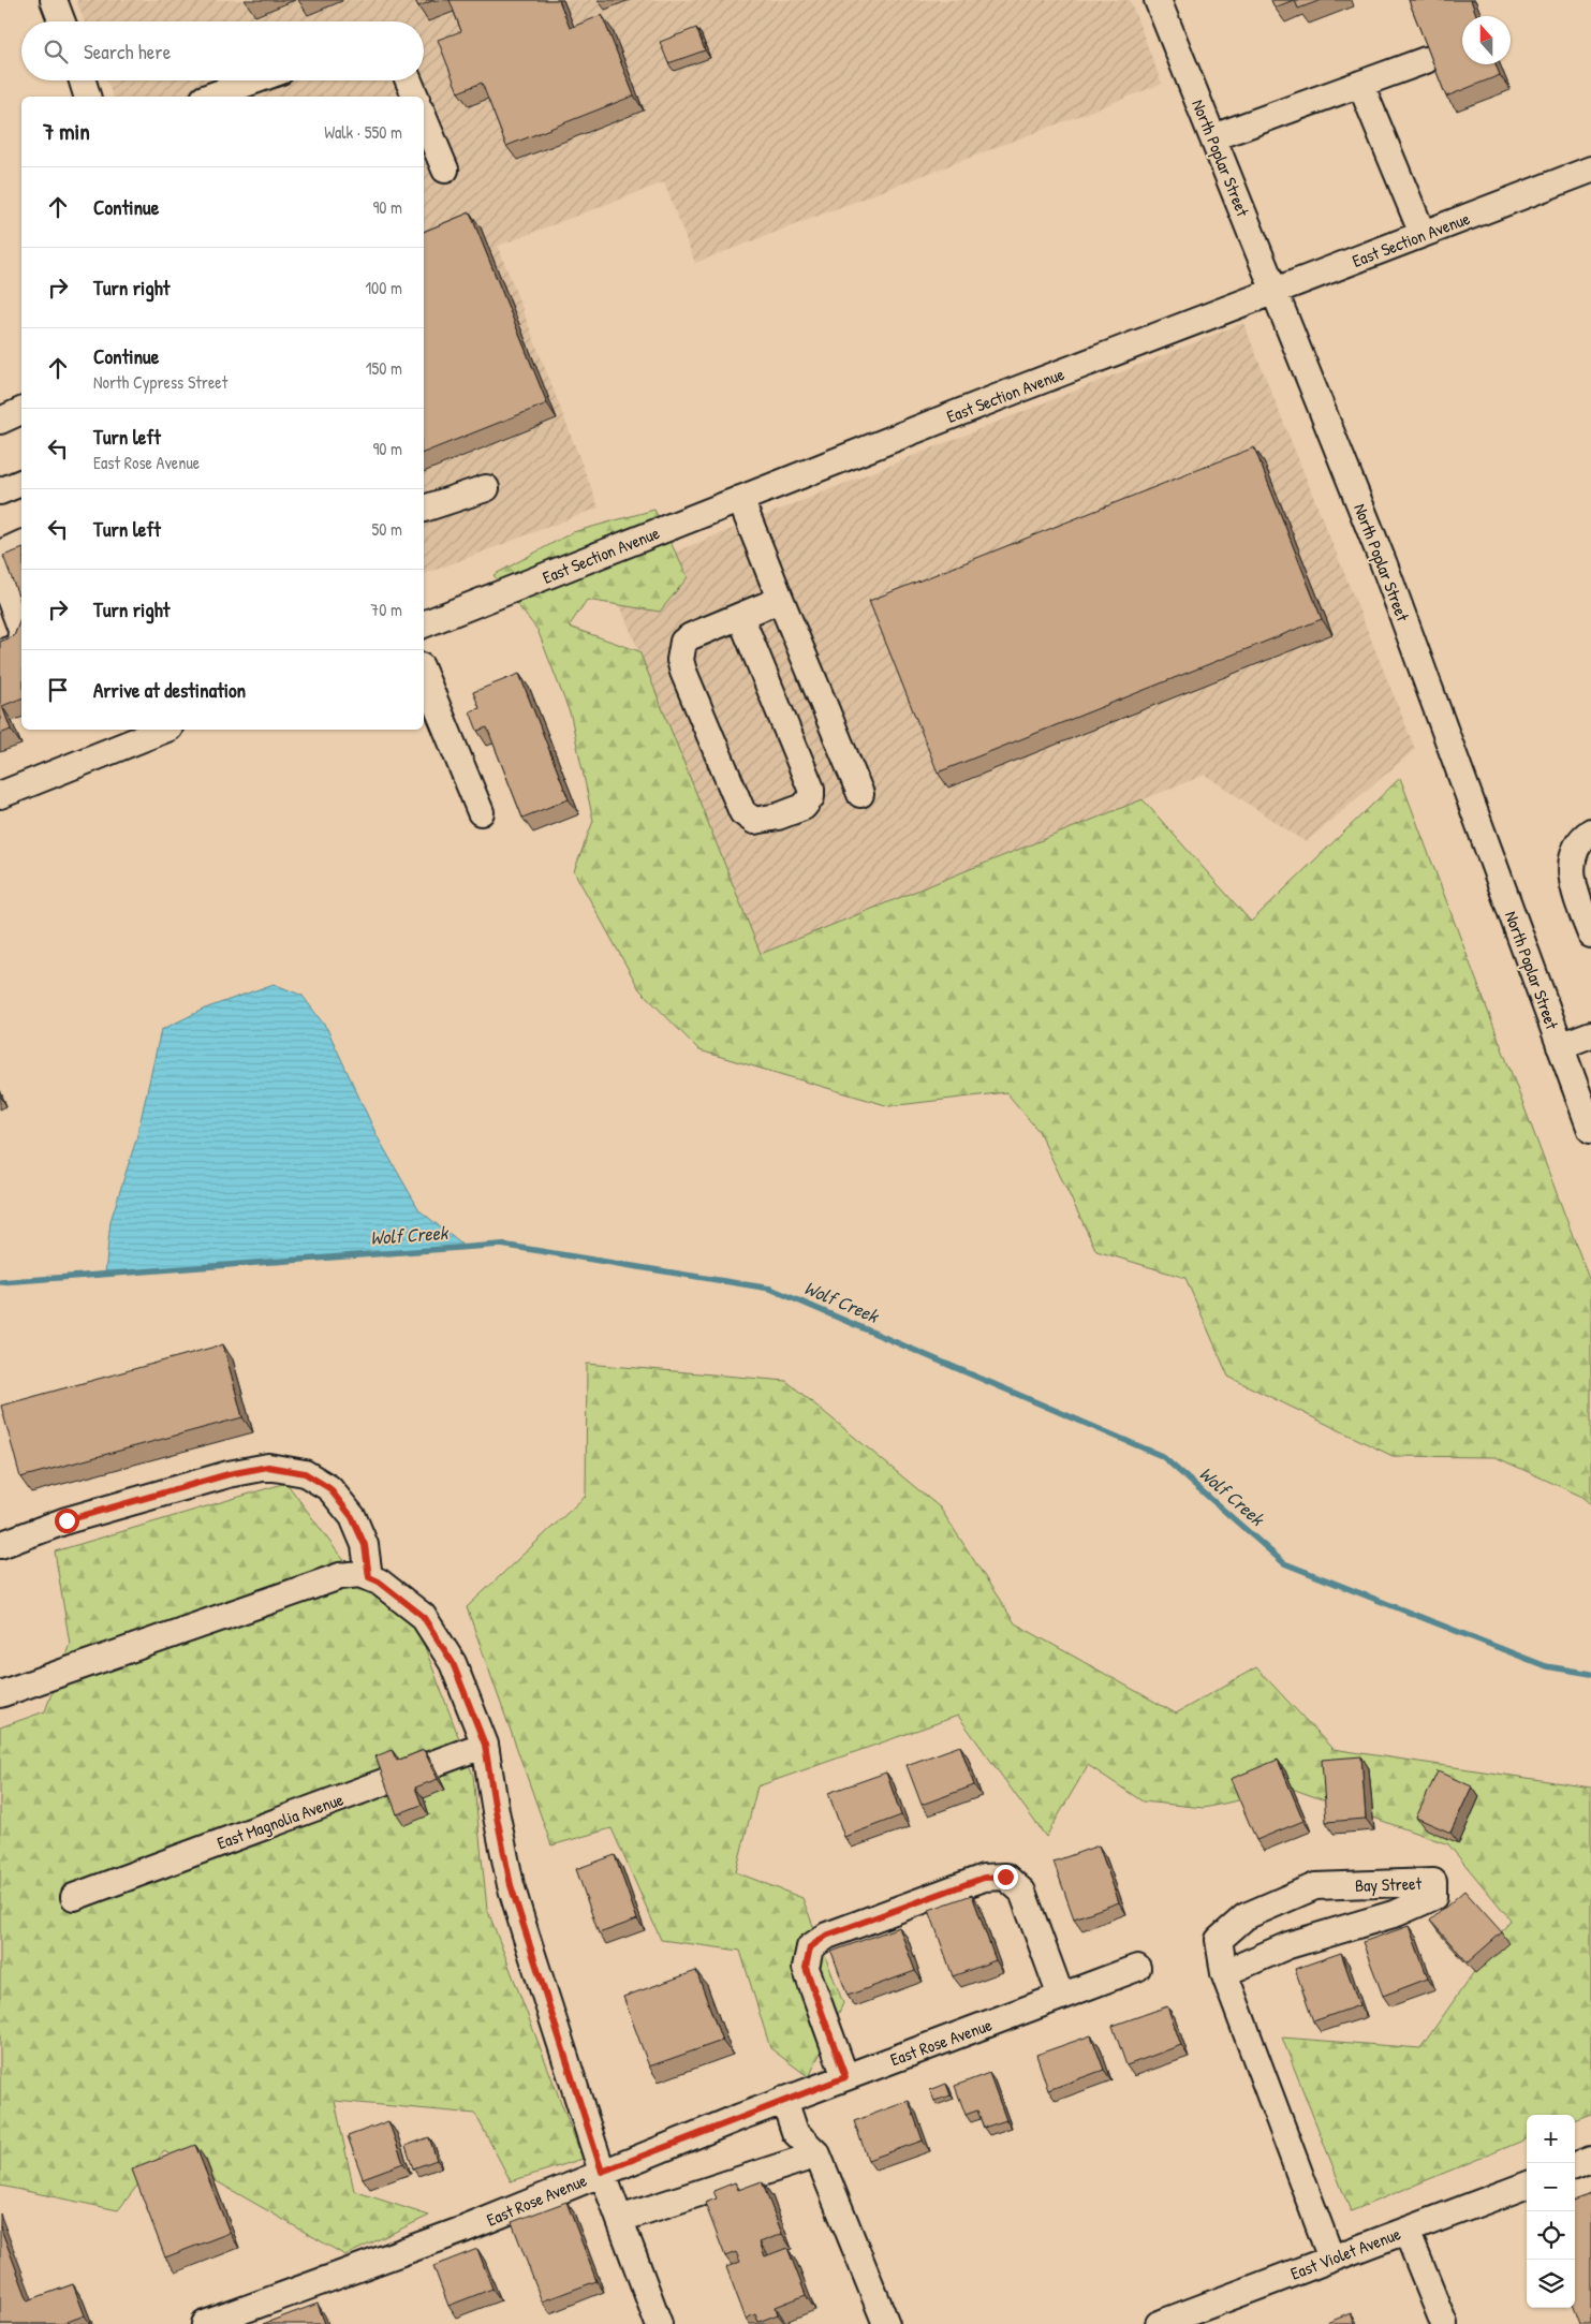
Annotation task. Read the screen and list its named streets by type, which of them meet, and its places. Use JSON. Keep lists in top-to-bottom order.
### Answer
{
  "streets": {
    "street": [
      "North Poplar Street",
      "East Section Avenue",
      "East Magnolia Avenue",
      "Bay Street",
      "East Rose Avenue",
      "East Violet Avenue"
    ]
  },
  "crossings": [
    ["North Poplar Street", "East Section Avenue"],
    ["Bay Street", "East Violet Avenue"]
  ],
  "water": ["Wolf Creek"],
  "north": "top",
  "page": {
    "search": "Search here",
    "heading": ["7 min", "Walk · 550 m"],
    "list": [
      ["Continue", "90 m"],
      ["Turn right", "100 m"],
      ["Continue", "North Cypress Street", "150 m"],
      ["Turn left", "East Rose Avenue", "90 m"],
      ["Turn left", "50 m"],
      ["Turn right", "70 m"],
      "Arrive at destination"
    ],
    "map_buttons": ["+", "−"]
  }
}
